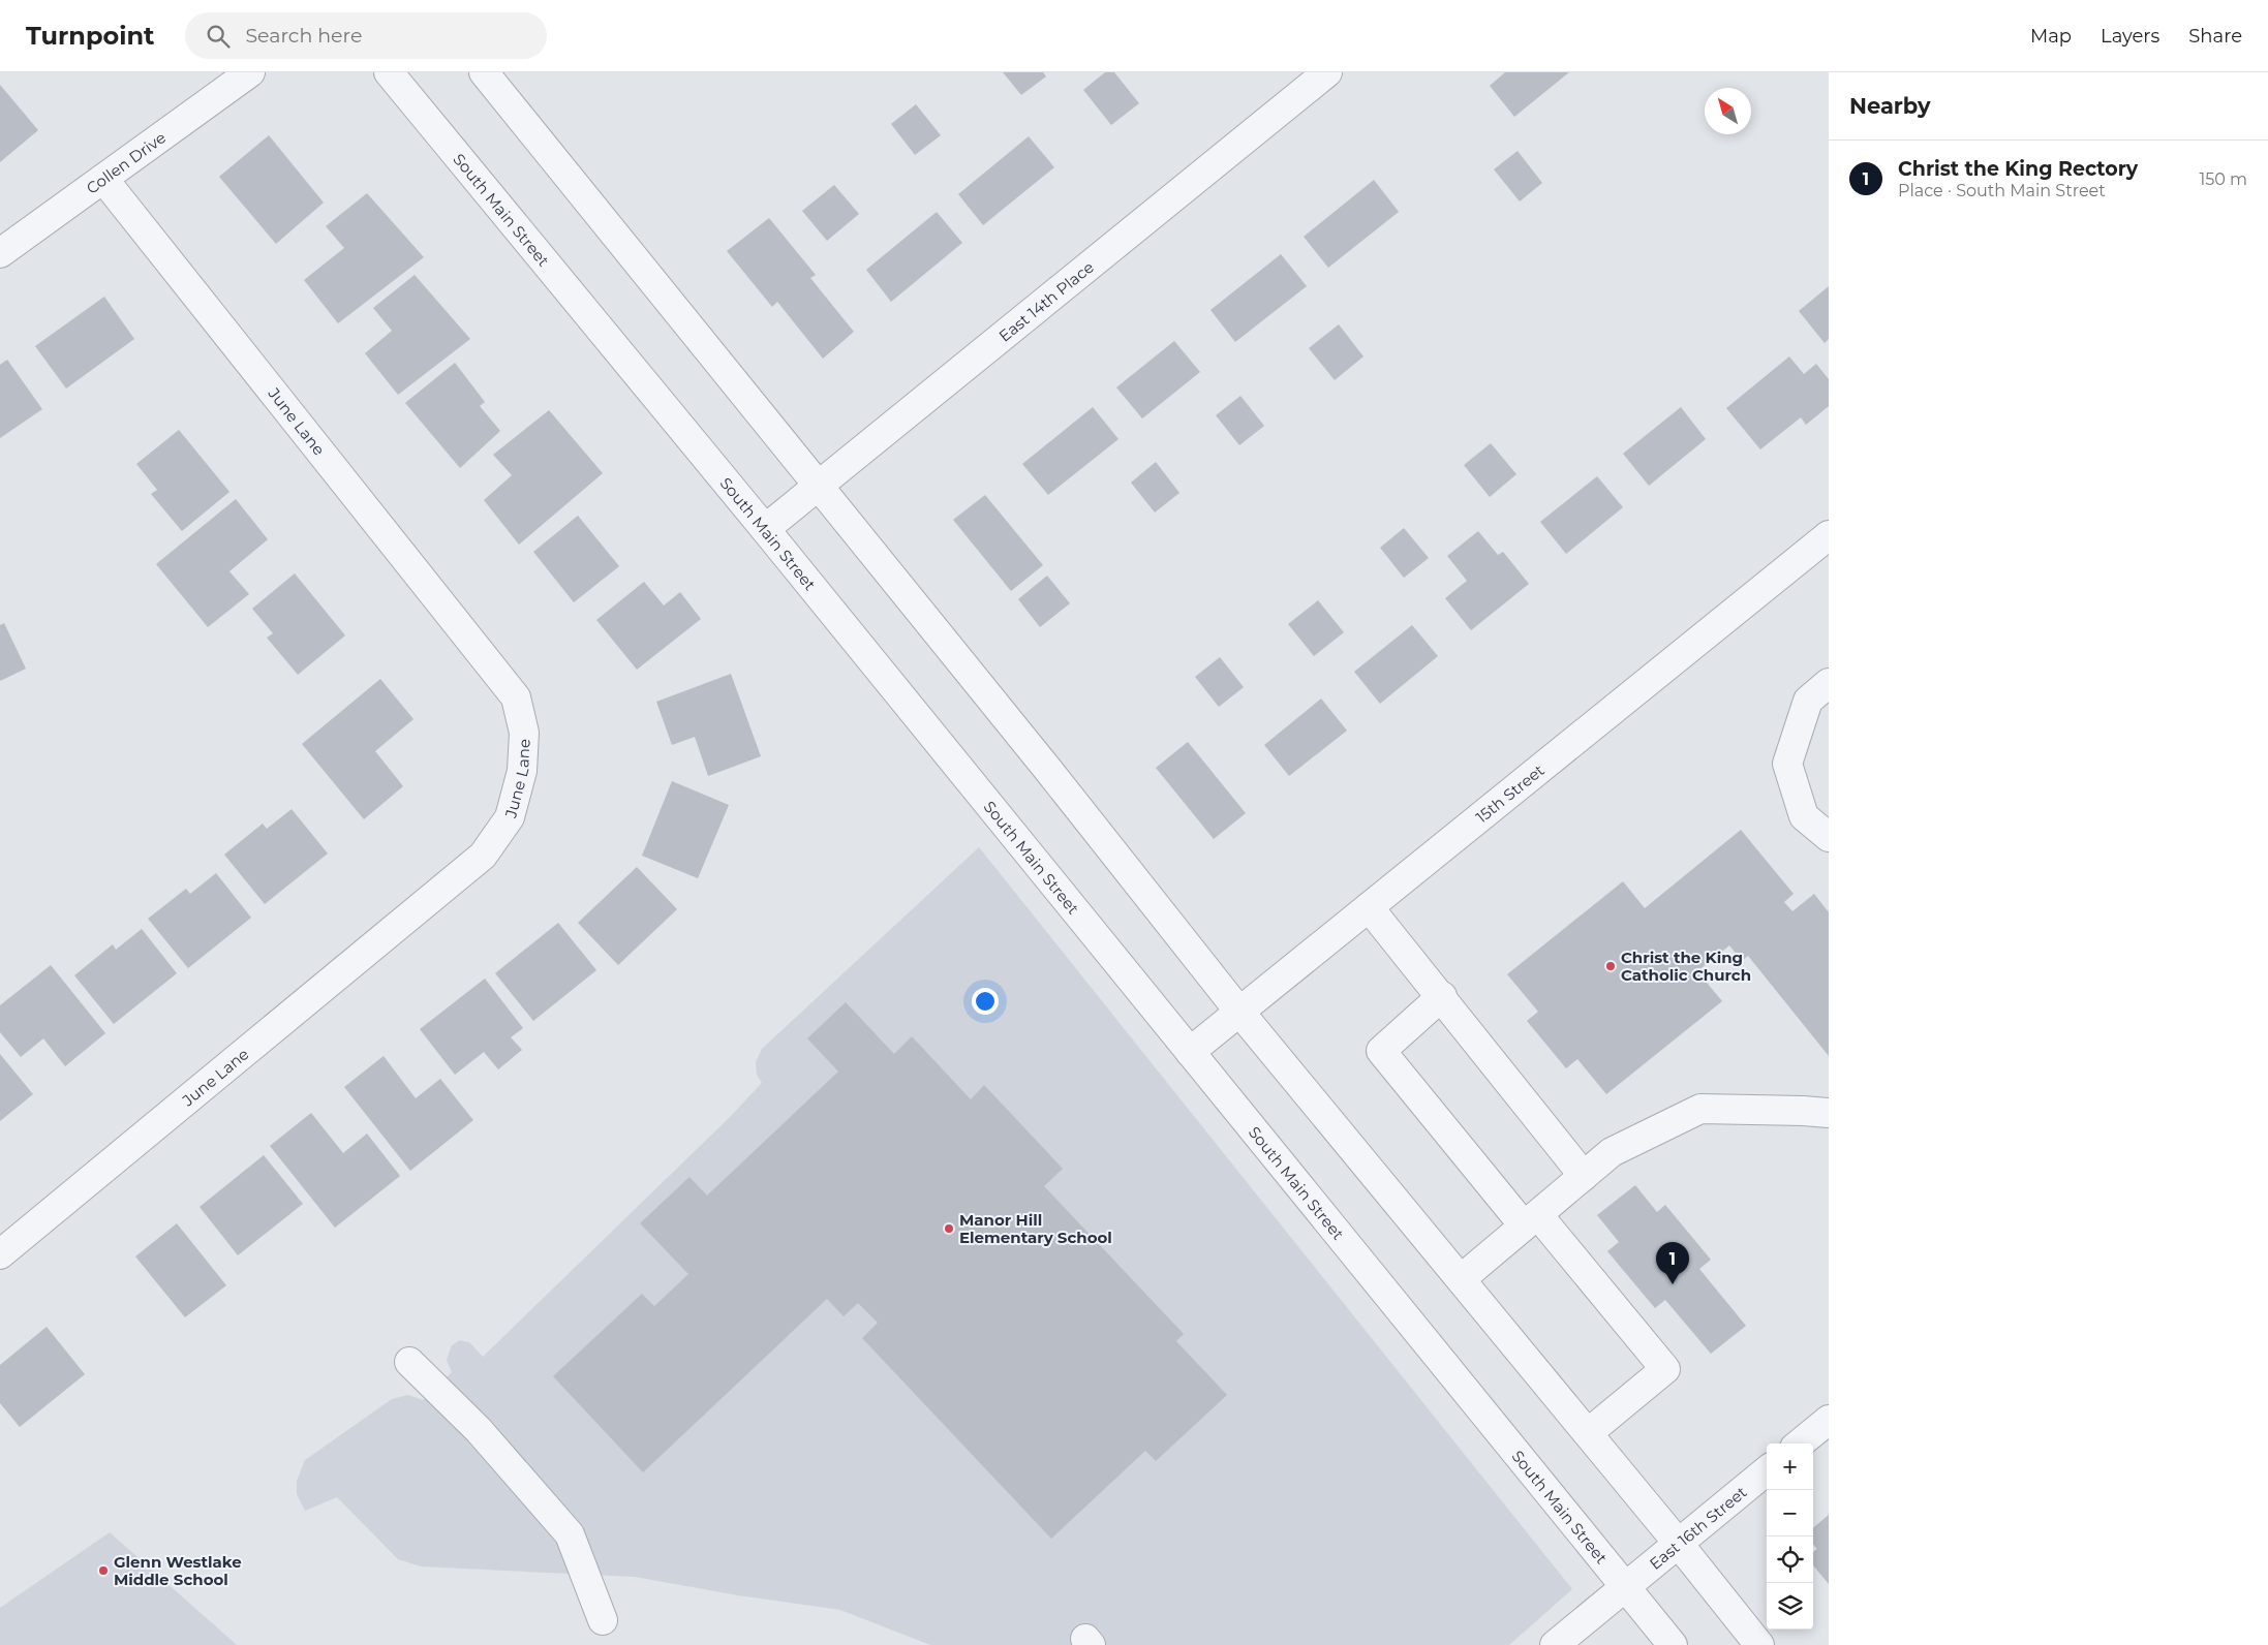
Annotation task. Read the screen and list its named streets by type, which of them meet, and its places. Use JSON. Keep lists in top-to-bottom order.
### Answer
{
  "streets": {
    "street": [
      "Collen Drive",
      "South Main Street",
      "East 14th Place",
      "June Lane",
      "15th Street",
      "East 16th Street"
    ]
  },
  "crossings": [
    ["Collen Drive", "June Lane"],
    ["South Main Street", "East 14th Place"],
    ["South Main Street", "15th Street"],
    ["South Main Street", "East 16th Street"]
  ],
  "places": ["Christ the King Catholic Church", "Manor Hill Elementary School", "Glenn Westlake Middle School"],
  "north": "top left",
  "page": {
    "header": "Turnpoint",
    "search": "Search here",
    "nav": ["Map", "Layers", "Share"],
    "heading": "Nearby",
    "list": [
      {
        "mark": "1",
        "name": "Christ the King Rectory",
        "note": "Place · South Main Street",
        "value": "150 m"
      }
    ],
    "pins": "1",
    "map_buttons": ["+", "−"]
  }
}
